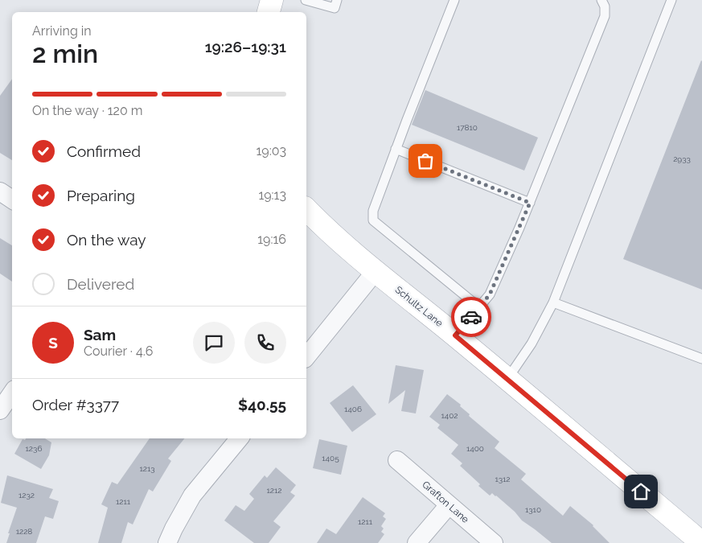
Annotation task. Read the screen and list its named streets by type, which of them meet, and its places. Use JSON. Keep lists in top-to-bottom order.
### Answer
{
  "streets": {
    "street": ["Schultz Lane", "Grafton Lane"]
  },
  "house_numbers": [
    "17810",
    "2933",
    "1406",
    "1402",
    "1236",
    "1400",
    "1405",
    "1213",
    "1312",
    "1212",
    "1232",
    "1211",
    "1310",
    "1211",
    "1228"
  ],
  "page": {
    "heading": ["2 min", "Arriving in", "19:26–19:31"],
    "panel": [
      "Sam",
      "Courier · 4.6",
      "Order #3377",
      "$40.55"
    ],
    "bar": "On the way · 120 m",
    "list": [
      ["Confirmed", "19:03"],
      ["Preparing", "19:13"],
      ["On the way", "19:16"],
      "Delivered"
    ],
    "round": "S"
  }
}
